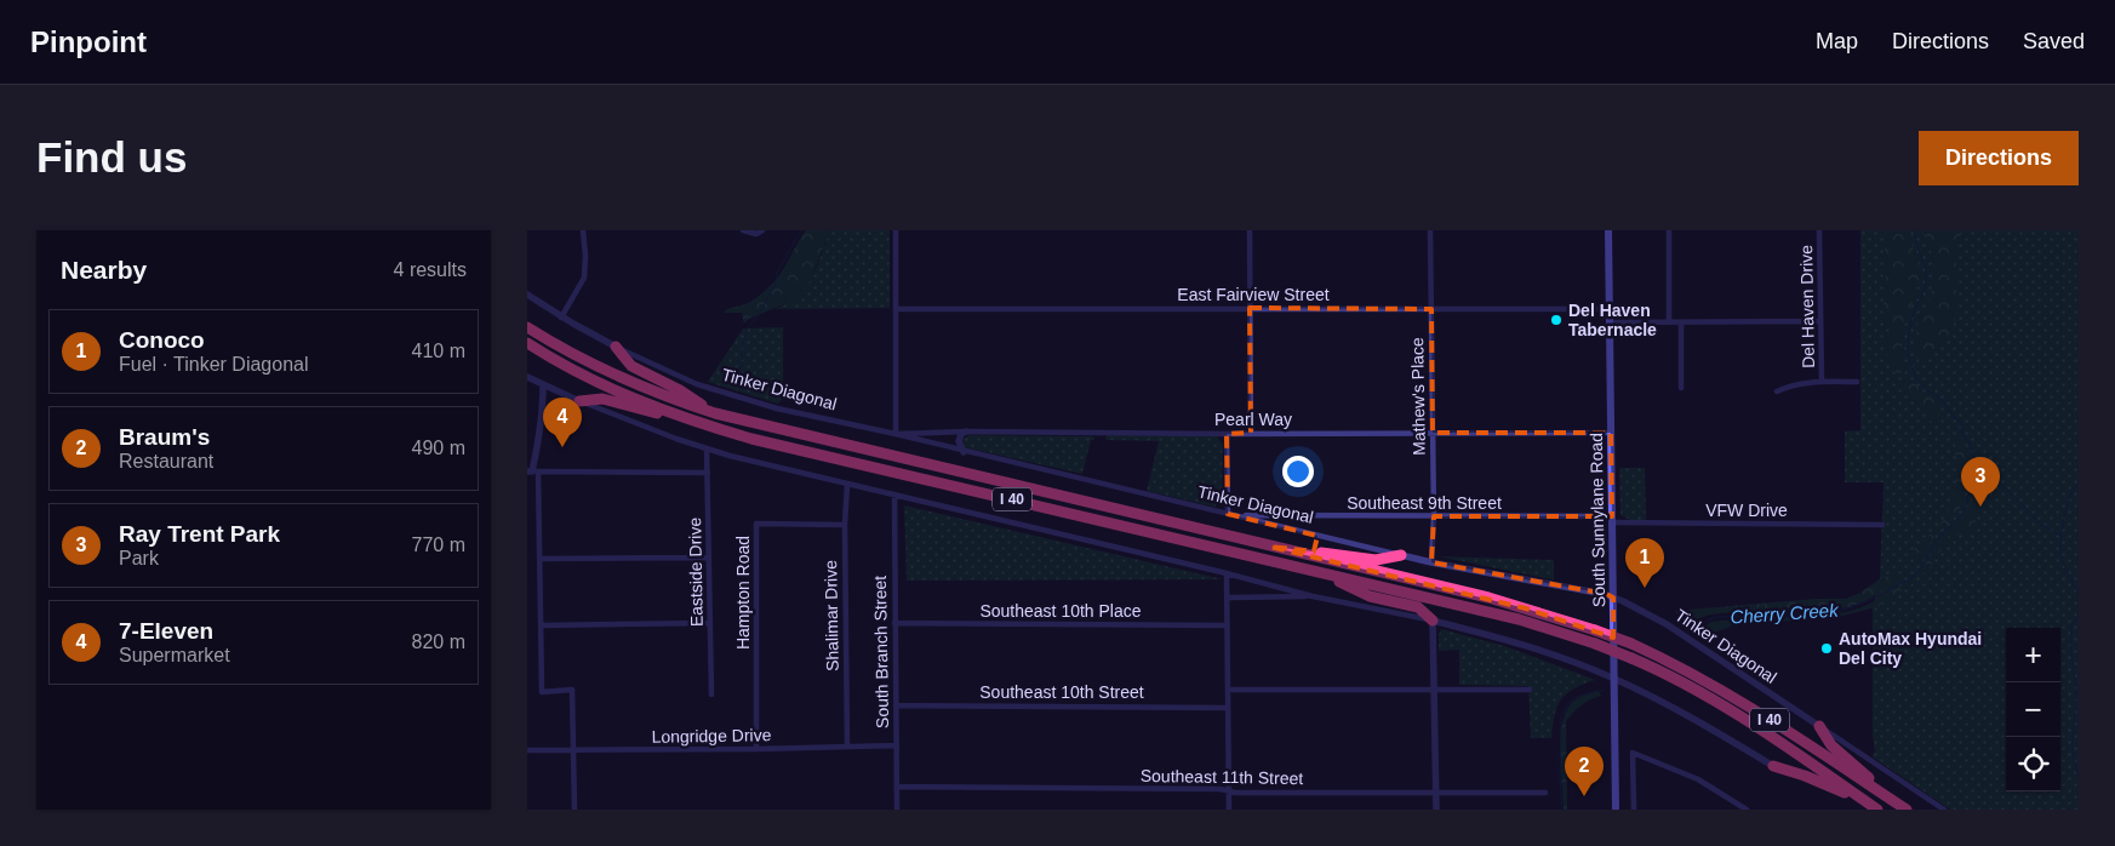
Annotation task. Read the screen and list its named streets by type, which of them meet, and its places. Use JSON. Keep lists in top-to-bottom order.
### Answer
{
  "streets": {
    "highway": ["I 40"],
    "main road": ["South Sunnylane Road"],
    "street": [
      "East Fairview Street",
      "Del Haven Drive",
      "Tinker Diagonal",
      "Mathew's Place",
      "Pearl Way",
      "Southeast 9th Street",
      "VFW Drive",
      "Eastside Drive",
      "Hampton Road",
      "Southeast 10th Place",
      "Shalimar Drive",
      "South Branch Street",
      "Southeast 10th Street",
      "Longridge Drive",
      "Southeast 11th Street"
    ]
  },
  "crossings": [
    ["East Fairview Street", "Mathew's Place"],
    ["East Fairview Street", "South Sunnylane Road"],
    ["Tinker Diagonal", "Mathew's Place"],
    ["Tinker Diagonal", "Pearl Way"],
    ["Tinker Diagonal", "Southeast 9th Street"],
    ["Tinker Diagonal", "South Sunnylane Road"],
    ["Mathew's Place", "Pearl Way"],
    ["Mathew's Place", "Southeast 9th Street"],
    ["Pearl Way", "South Sunnylane Road"],
    ["Southeast 9th Street", "VFW Drive"],
    ["Southeast 9th Street", "South Sunnylane Road"],
    ["VFW Drive", "South Sunnylane Road"],
    ["Hampton Road", "Shalimar Drive"],
    ["Hampton Road", "Longridge Drive"],
    ["Southeast 10th Place", "South Branch Street"],
    ["Shalimar Drive", "Longridge Drive"],
    ["South Branch Street", "Southeast 10th Street"],
    ["South Branch Street", "Longridge Drive"],
    ["South Branch Street", "Southeast 11th Street"]
  ],
  "water": ["Cherry Creek"],
  "places": ["Del Haven Tabernacle", "AutoMax Hyundai Del City"],
  "page": {
    "header": "Pinpoint",
    "nav": ["Map", "Directions", "Saved"],
    "buttons": "Directions",
    "title": "Find us",
    "heading": ["Nearby", "4 results"],
    "list": [
      {
        "mark": "1",
        "name": "Conoco",
        "note": "Fuel · Tinker Diagonal",
        "value": "410 m"
      },
      {
        "mark": "2",
        "name": "Braum's",
        "note": "Restaurant",
        "value": "490 m"
      },
      {
        "mark": "3",
        "name": "Ray Trent Park",
        "note": "Park",
        "value": "770 m"
      },
      {
        "mark": "4",
        "name": "7-Eleven",
        "note": "Supermarket",
        "value": "820 m"
      }
    ],
    "pins": [
      "4",
      "3",
      "1",
      "2"
    ],
    "map_buttons": ["+", "−"]
  }
}
